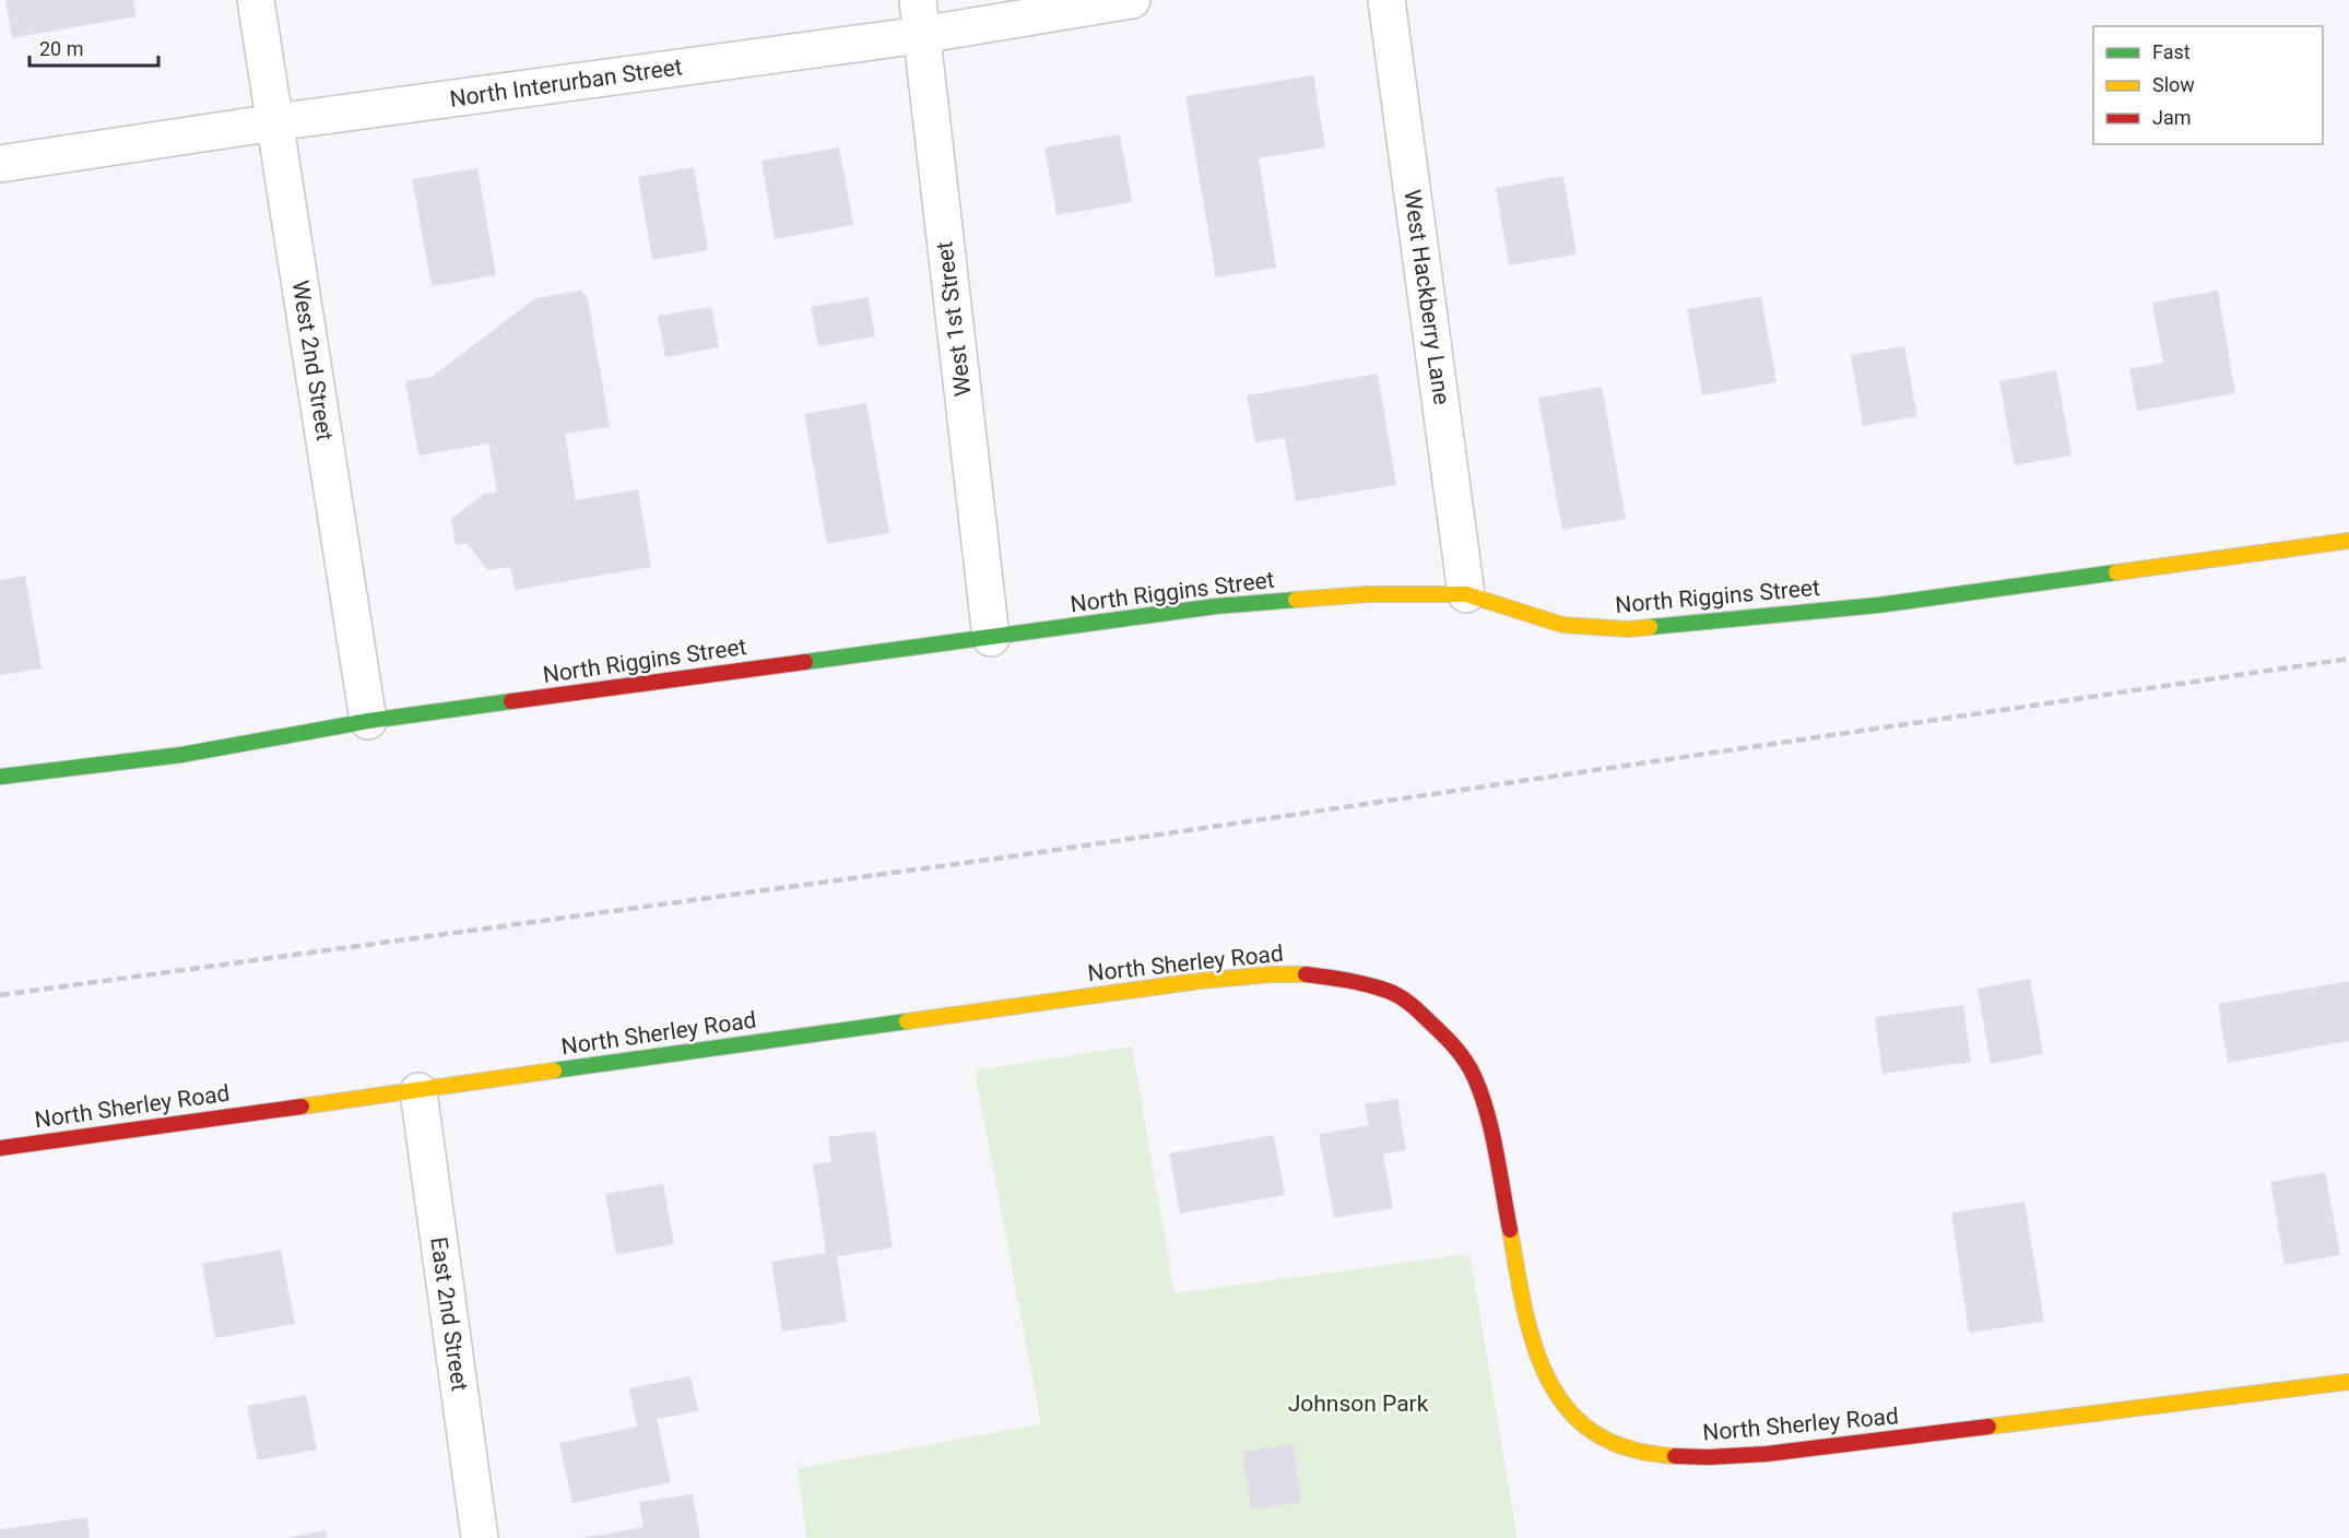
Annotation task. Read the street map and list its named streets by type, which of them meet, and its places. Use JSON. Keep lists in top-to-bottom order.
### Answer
{
  "streets": {
    "main road": ["North Riggins Street", "North Sherley Road"],
    "street": [
      "North Interurban Street",
      "West Hackberry Lane",
      "West 1st Street",
      "West 2nd Street",
      "East 2nd Street"
    ]
  },
  "crossings": [
    ["North Interurban Street", "West 1st Street"],
    ["North Interurban Street", "West 2nd Street"],
    ["West Hackberry Lane", "North Riggins Street"],
    ["West 1st Street", "North Riggins Street"],
    ["West 2nd Street", "North Riggins Street"],
    ["North Sherley Road", "East 2nd Street"]
  ],
  "parks": ["Johnson Park"],
  "legend": ["Fast", "Slow", "Jam"],
  "scale_bar": "20 m"
}
